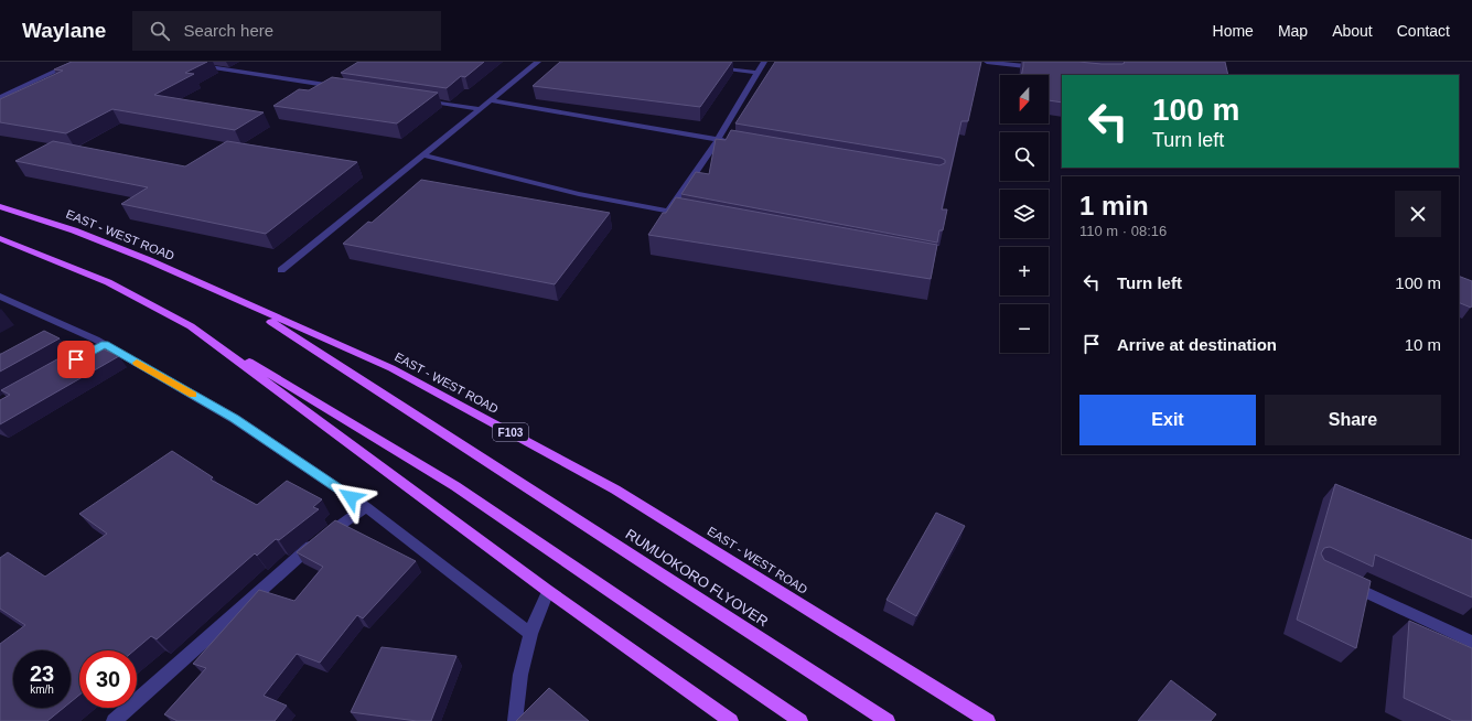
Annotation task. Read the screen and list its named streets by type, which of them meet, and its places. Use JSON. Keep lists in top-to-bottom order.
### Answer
{
  "streets": {
    "main road": ["EAST - WEST ROAD", "F103", "RUMUOKORO FLYOVER"]
  },
  "crossings": [
    ["EAST - WEST ROAD", "RUMUOKORO FLYOVER"]
  ],
  "north": "bottom",
  "page": {
    "header": "Waylane",
    "search": "Search here",
    "nav": [
      "Home",
      "Map",
      "About",
      "Contact"
    ],
    "map_buttons": ["+", "−"],
    "turn": ["100 m", "Turn left"],
    "heading": ["1 min", "110 m · 08:16"],
    "list": [
      {
        "name": "Turn left",
        "value": "100 m"
      },
      {
        "name": "Arrive at destination",
        "value": "10 m"
      }
    ],
    "buttons": ["Exit", "Share"],
    "speed": "23 km/h",
    "limit": "30"
  }
}
